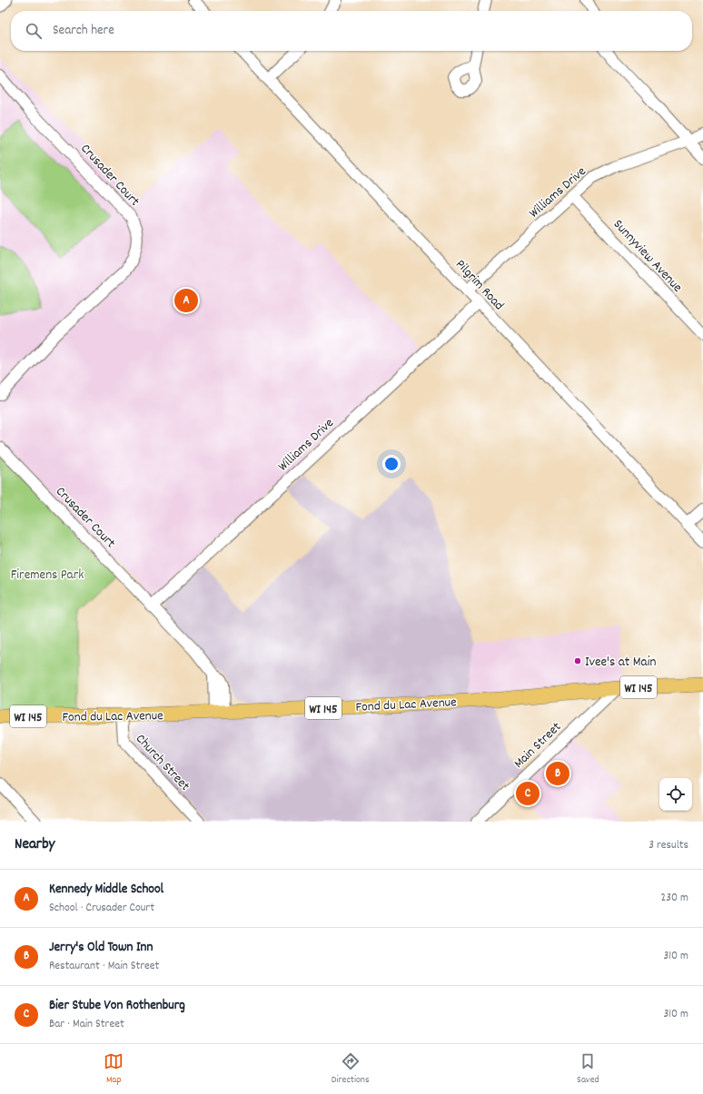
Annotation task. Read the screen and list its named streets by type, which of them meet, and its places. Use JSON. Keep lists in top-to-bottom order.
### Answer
{
  "streets": {
    "main road": ["WI 145", "Fond du Lac Avenue"],
    "street": [
      "Crusader Court",
      "Williams Drive",
      "Sunnyview Avenue",
      "Pilgrim Road",
      "Main Street",
      "Church Street"
    ]
  },
  "crossings": [
    ["Crusader Court", "Williams Drive"],
    ["Crusader Court", "Fond du Lac Avenue"],
    ["Williams Drive", "Sunnyview Avenue"],
    ["Williams Drive", "Pilgrim Road"],
    ["Fond du Lac Avenue", "Main Street"],
    ["Fond du Lac Avenue", "Church Street"]
  ],
  "parks": ["Firemens Park"],
  "places": ["Ivee's at Main"],
  "page": {
    "search": "Search here",
    "pins": ["A", "B", "C"],
    "heading": ["Nearby", "3 results"],
    "list": [
      {
        "mark": "A",
        "name": "Kennedy Middle School",
        "note": "School · Crusader Court",
        "value": "230 m"
      },
      {
        "mark": "B",
        "name": "Jerry's Old Town Inn",
        "note": "Restaurant · Main Street",
        "value": "310 m"
      },
      {
        "mark": "C",
        "name": "Bier Stube Von Rothenburg",
        "note": "Bar · Main Street",
        "value": "310 m"
      }
    ],
    "nav": ["Map", "Directions", "Saved"]
  }
}
